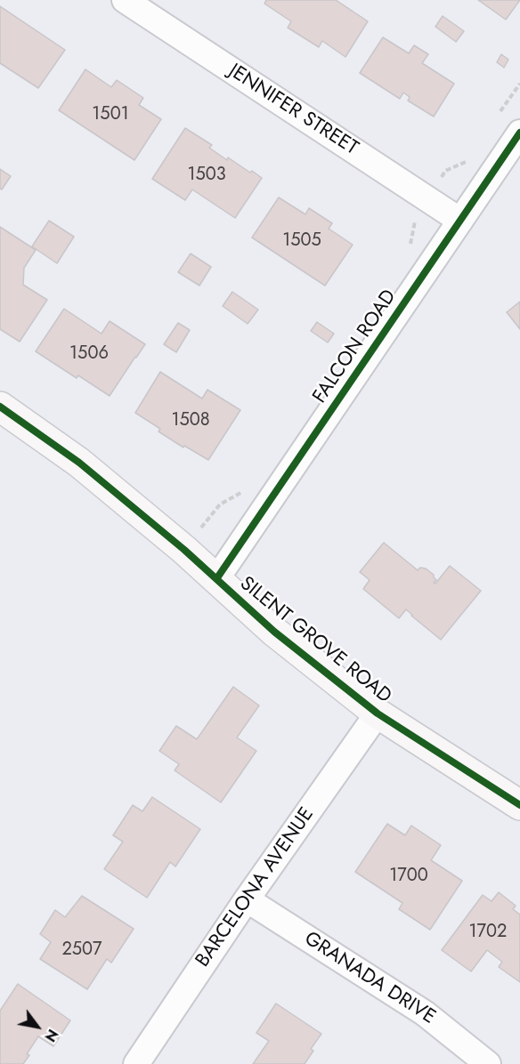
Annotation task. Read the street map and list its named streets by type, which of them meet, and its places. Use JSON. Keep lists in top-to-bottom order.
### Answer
{
  "streets": {
    "street": [
      "JENNIFER STREET",
      "FALCON ROAD",
      "SILENT GROVE ROAD",
      "BARCELONA AVENUE",
      "GRANADA DRIVE"
    ]
  },
  "crossings": [
    ["JENNIFER STREET", "FALCON ROAD"],
    ["FALCON ROAD", "SILENT GROVE ROAD"],
    ["SILENT GROVE ROAD", "BARCELONA AVENUE"],
    ["BARCELONA AVENUE", "GRANADA DRIVE"]
  ],
  "house_numbers": [
    "1501",
    "1503",
    "1505",
    "1506",
    "1508",
    "1700",
    "1702",
    "2507"
  ],
  "north": "bottom right"
}
